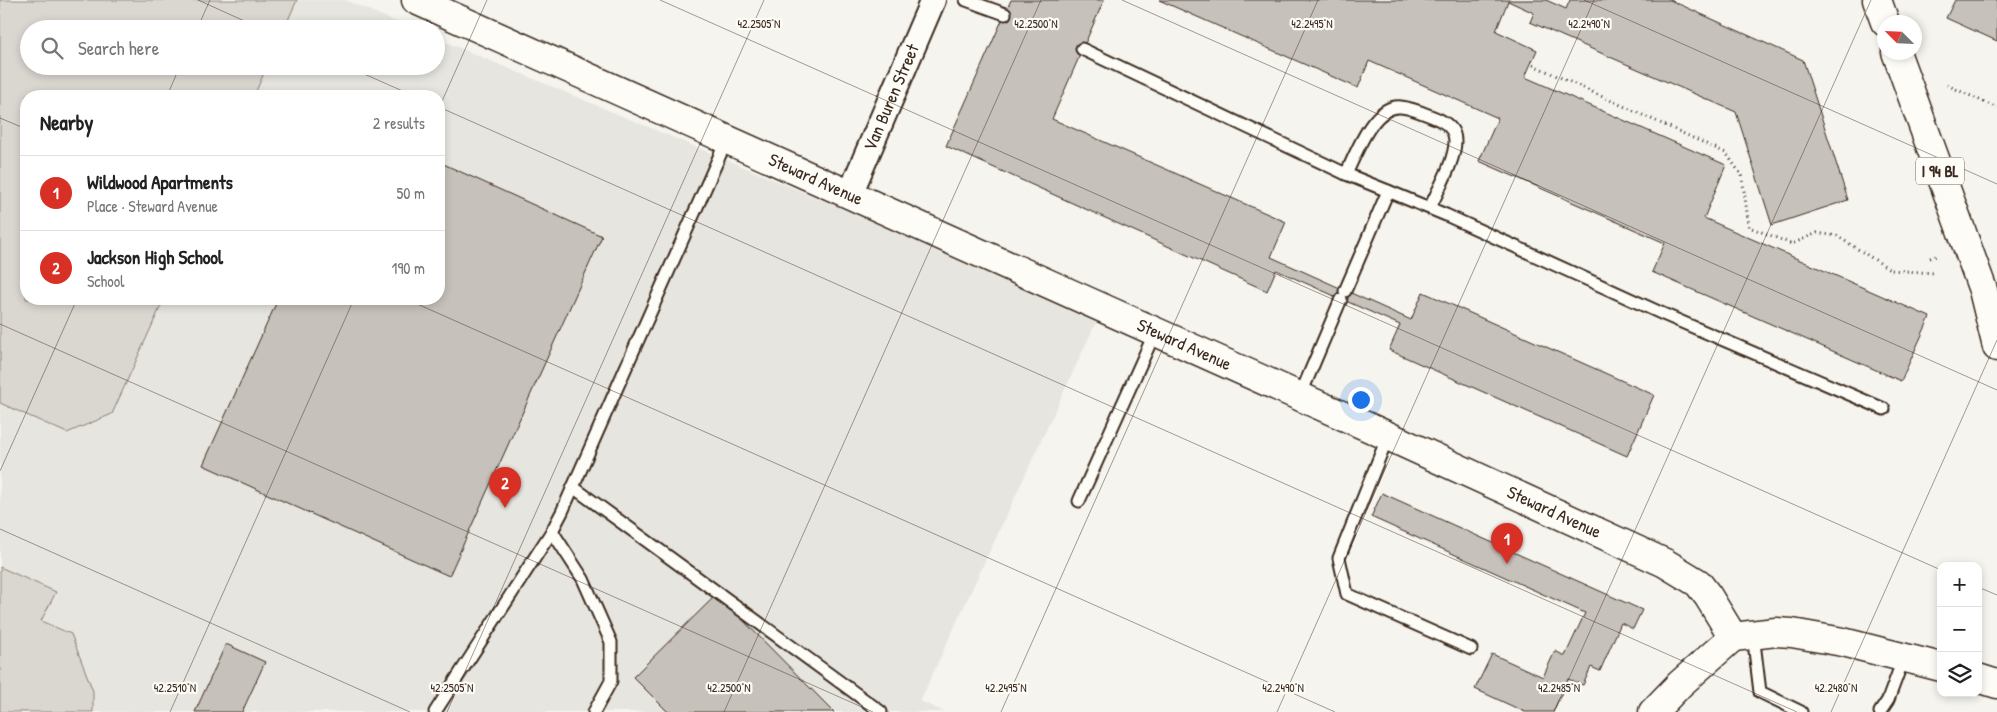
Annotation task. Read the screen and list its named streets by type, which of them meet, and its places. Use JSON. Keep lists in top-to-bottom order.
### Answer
{
  "streets": {
    "main road": ["I 94 BL", "Steward Avenue"],
    "street": ["Van Buren Street"]
  },
  "crossings": [
    ["Van Buren Street", "Steward Avenue"]
  ],
  "north": "top left",
  "page": {
    "search": "Search here",
    "heading": ["Nearby", "2 results"],
    "list": [
      {
        "mark": "1",
        "name": "Wildwood Apartments",
        "note": "Place · Steward Avenue",
        "value": "50 m"
      },
      {
        "mark": "2",
        "name": "Jackson High School",
        "note": "School",
        "value": "190 m"
      }
    ],
    "pins": ["2", "1"],
    "map_buttons": ["+", "−"]
  },
  "coordinates": [
    "42.2505°N",
    "42.2500°N",
    "42.2495°N",
    "42.2490°N",
    "42.2510°N",
    "42.2485°N",
    "42.2480°N"
  ]
}
